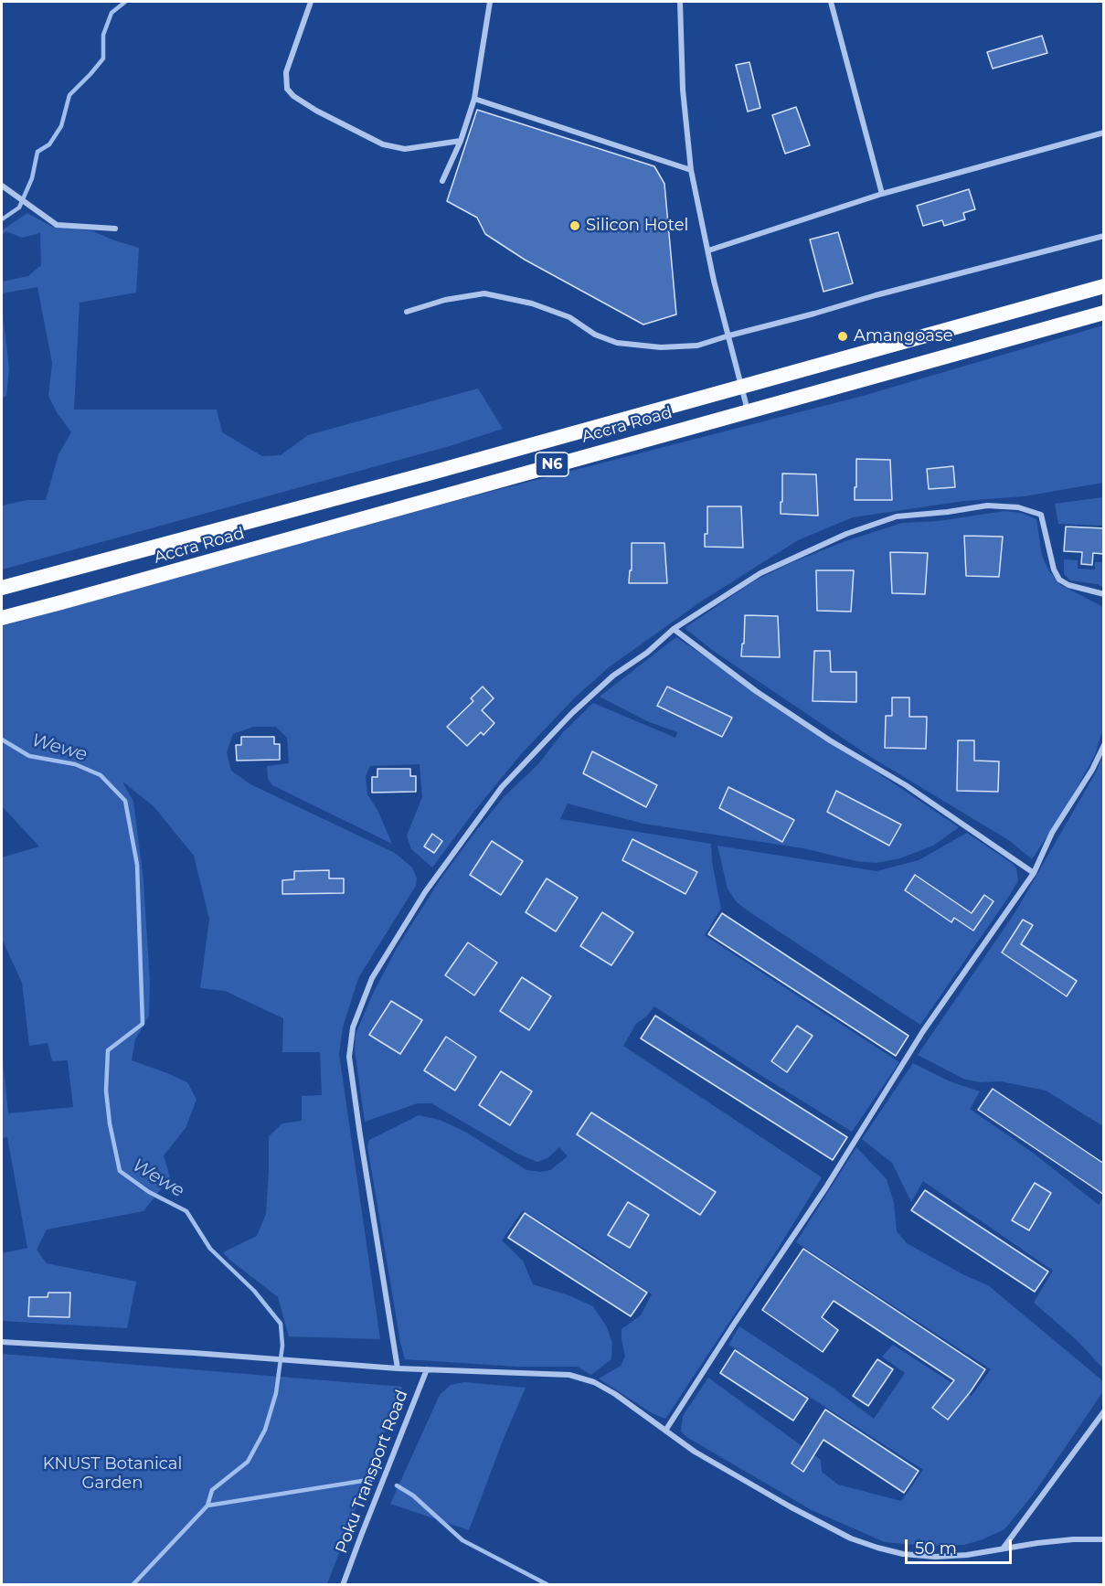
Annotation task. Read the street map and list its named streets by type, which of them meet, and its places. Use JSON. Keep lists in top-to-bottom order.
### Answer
{
  "streets": {
    "highway": ["Accra Road", "N6"],
    "street": ["Poku Transport Road"]
  },
  "water": ["Wewe"],
  "parks": ["KNUST Botanical Garden"],
  "places": ["Silicon Hotel", "Amangoase"],
  "scale_bar": "50 m"
}
